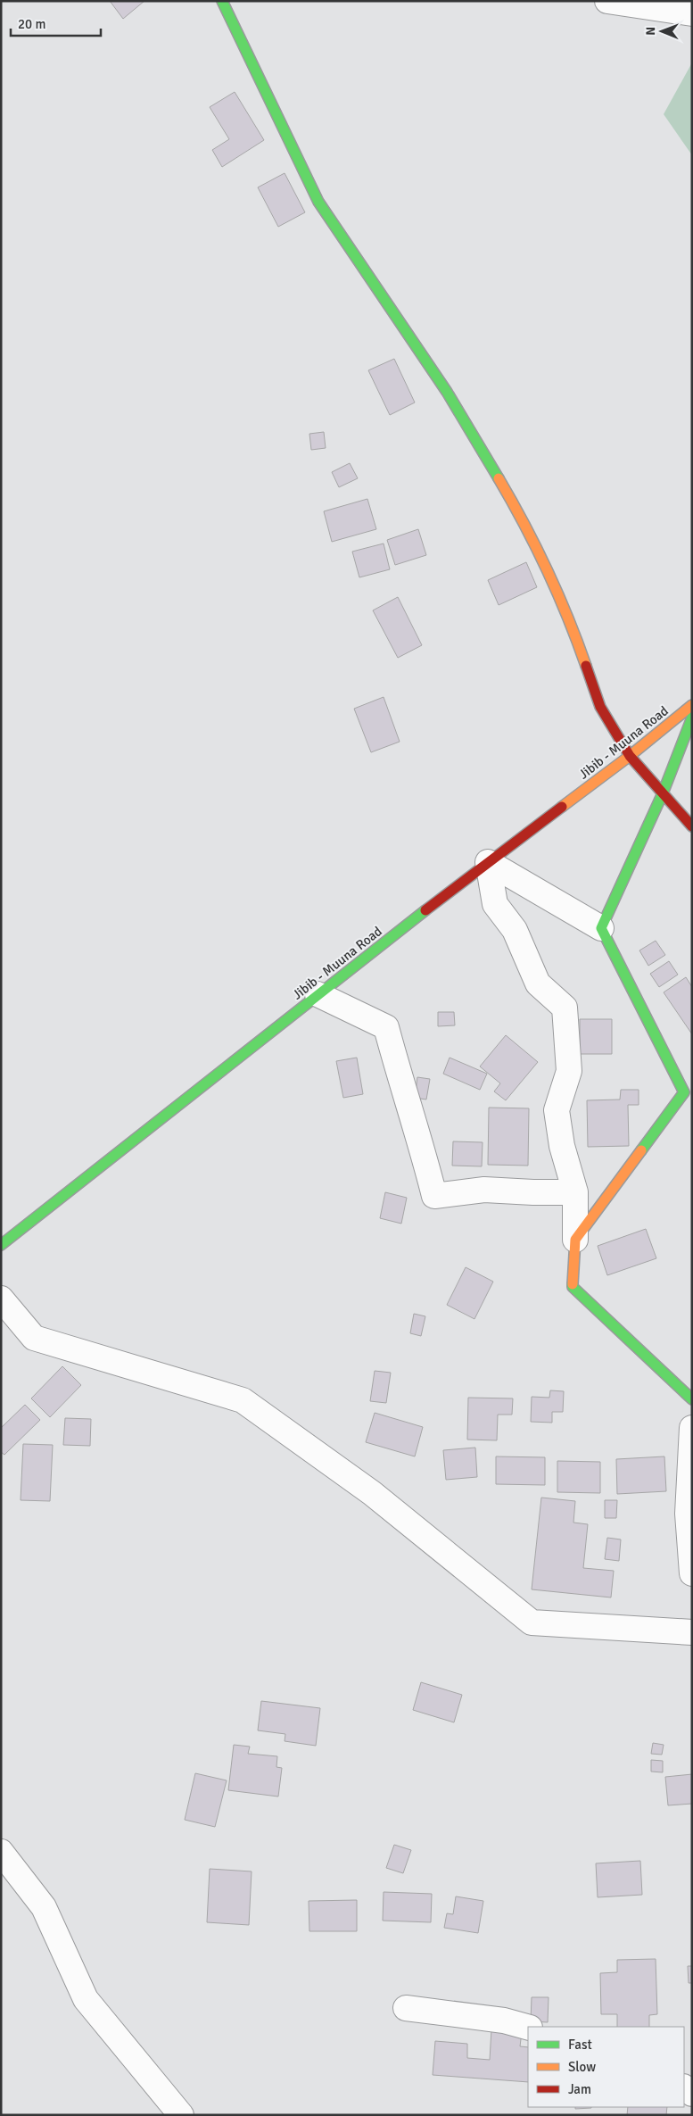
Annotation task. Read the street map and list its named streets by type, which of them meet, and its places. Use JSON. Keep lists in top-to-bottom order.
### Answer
{
  "streets": {
    "street": ["Jibib - Muuna Road"]
  },
  "legend": ["Fast", "Slow", "Jam"],
  "scale_bar": "20 m",
  "north": "left"
}
